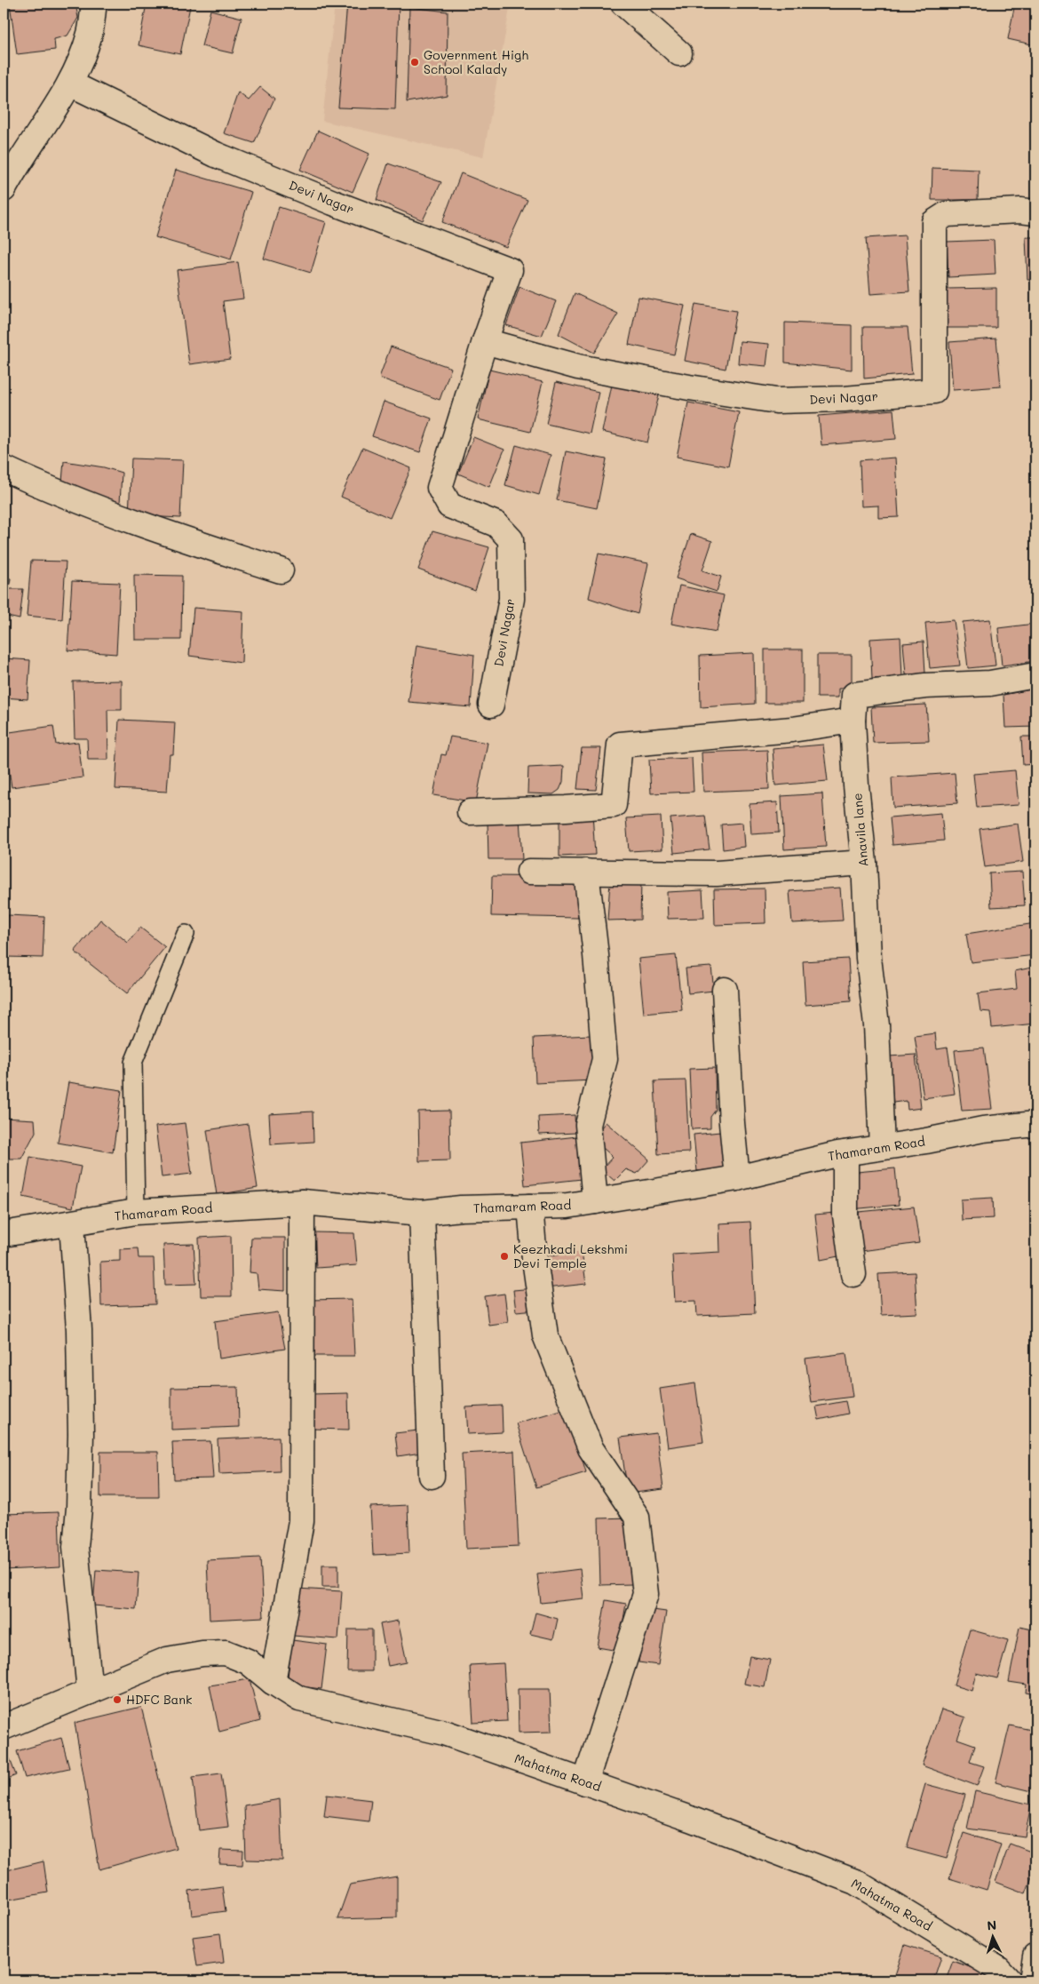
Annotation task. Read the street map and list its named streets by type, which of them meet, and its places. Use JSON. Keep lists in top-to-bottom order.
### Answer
{
  "streets": {
    "street": [
      "Devi Nagar",
      "Anavila lane",
      "Thamaram Road",
      "Mahatma Road"
    ]
  },
  "crossings": [
    ["Anavila lane", "Thamaram Road"]
  ],
  "places": ["Government High School Kalady", "Keezhkadi Lekshmi Devi Temple", "HDFC Bank"],
  "north": "top"
}
